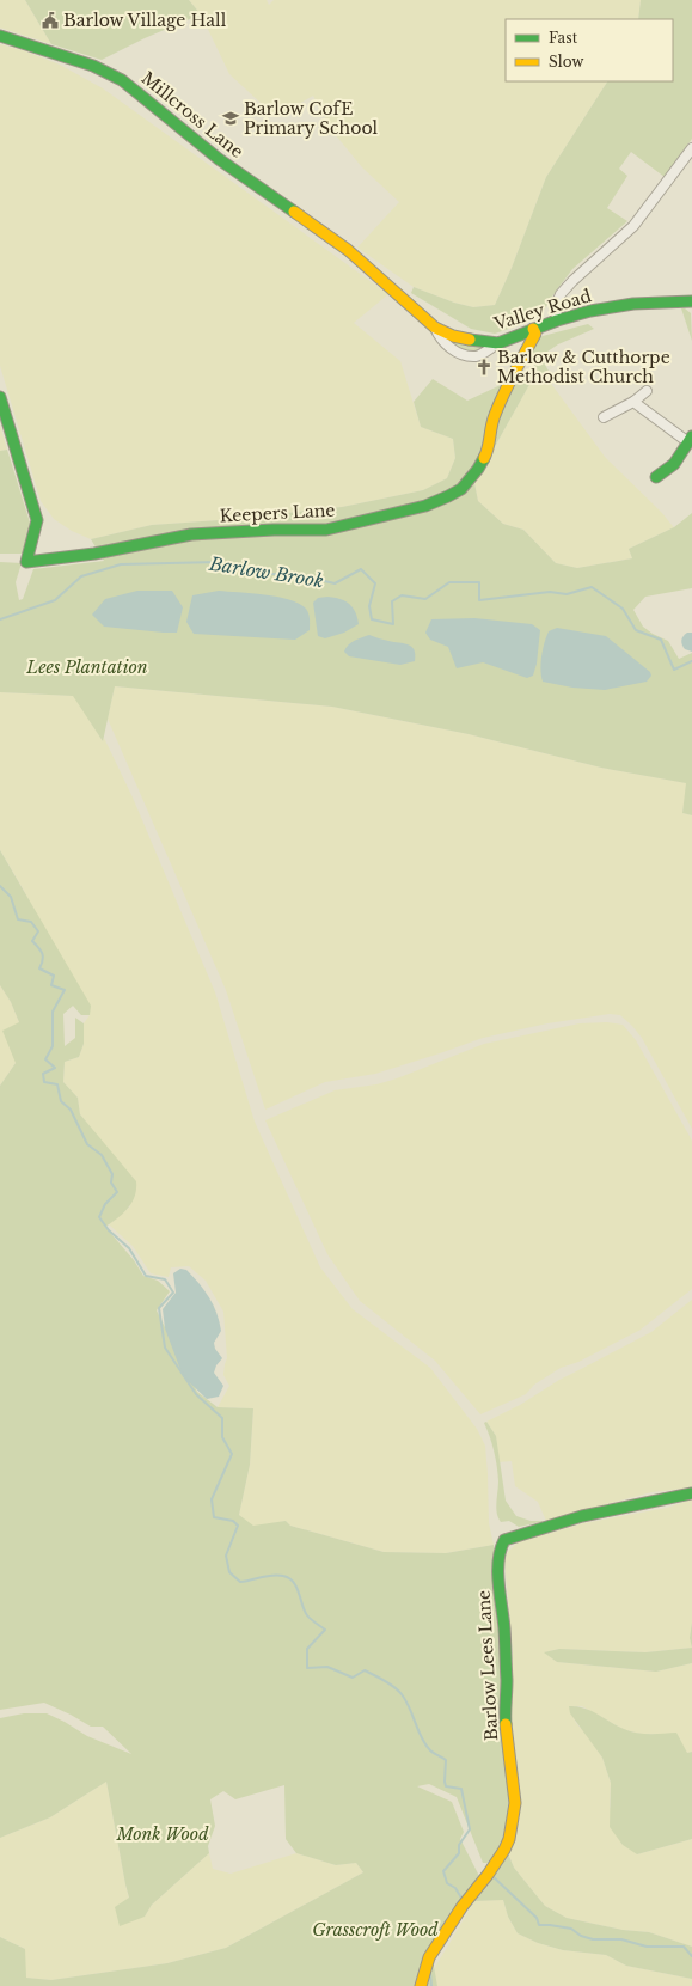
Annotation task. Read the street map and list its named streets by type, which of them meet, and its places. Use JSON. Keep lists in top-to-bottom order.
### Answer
{
  "streets": {
    "street": [
      "Millcross Lane",
      "Valley Road",
      "Keepers Lane",
      "Barlow Lees Lane"
    ]
  },
  "crossings": [
    ["Millcross Lane", "Valley Road"],
    ["Valley Road", "Keepers Lane"]
  ],
  "water": ["Barlow Brook"],
  "parks": ["Lees Plantation", "Monk Wood", "Grasscroft Wood"],
  "places": {
    "public building": ["Barlow Village Hall"],
    "school or university": ["Barlow CofE Primary School"],
    "church": ["Barlow & Cutthorpe Methodist Church"]
  },
  "legend": ["Fast", "Slow"]
}
